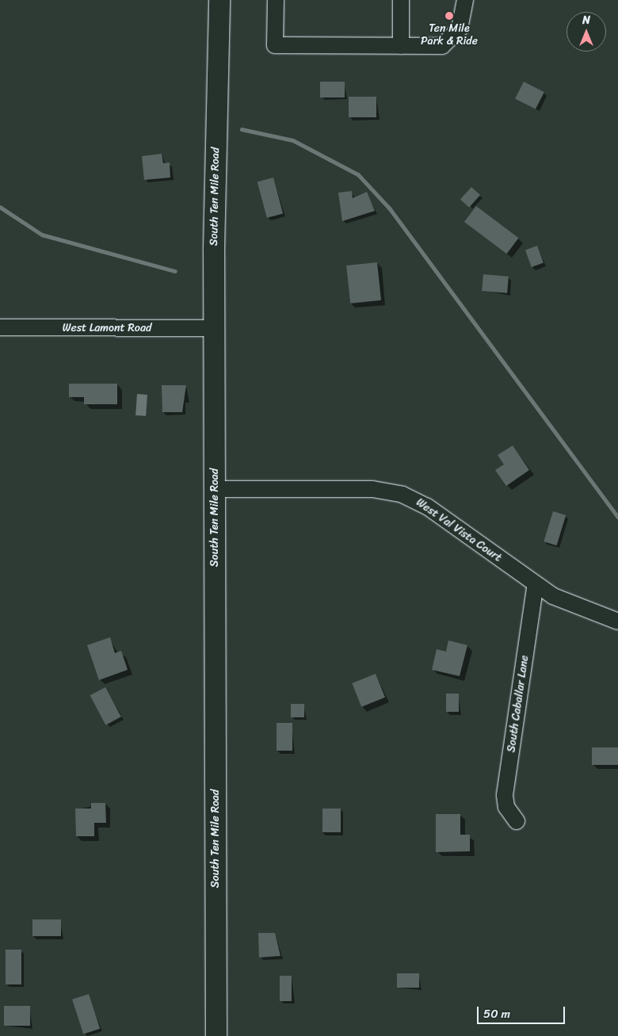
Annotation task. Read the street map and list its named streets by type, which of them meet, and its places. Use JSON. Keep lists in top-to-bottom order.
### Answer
{
  "streets": {
    "main road": ["South Ten Mile Road"],
    "street": ["West Lamont Road", "West Val Vista Court", "South Caballar Lane"]
  },
  "crossings": [
    ["South Ten Mile Road", "West Lamont Road"],
    ["South Ten Mile Road", "West Val Vista Court"],
    ["West Val Vista Court", "South Caballar Lane"]
  ],
  "places": ["Ten Mile Park & Ride"],
  "scale_bar": "50 m",
  "north": "top"
}
